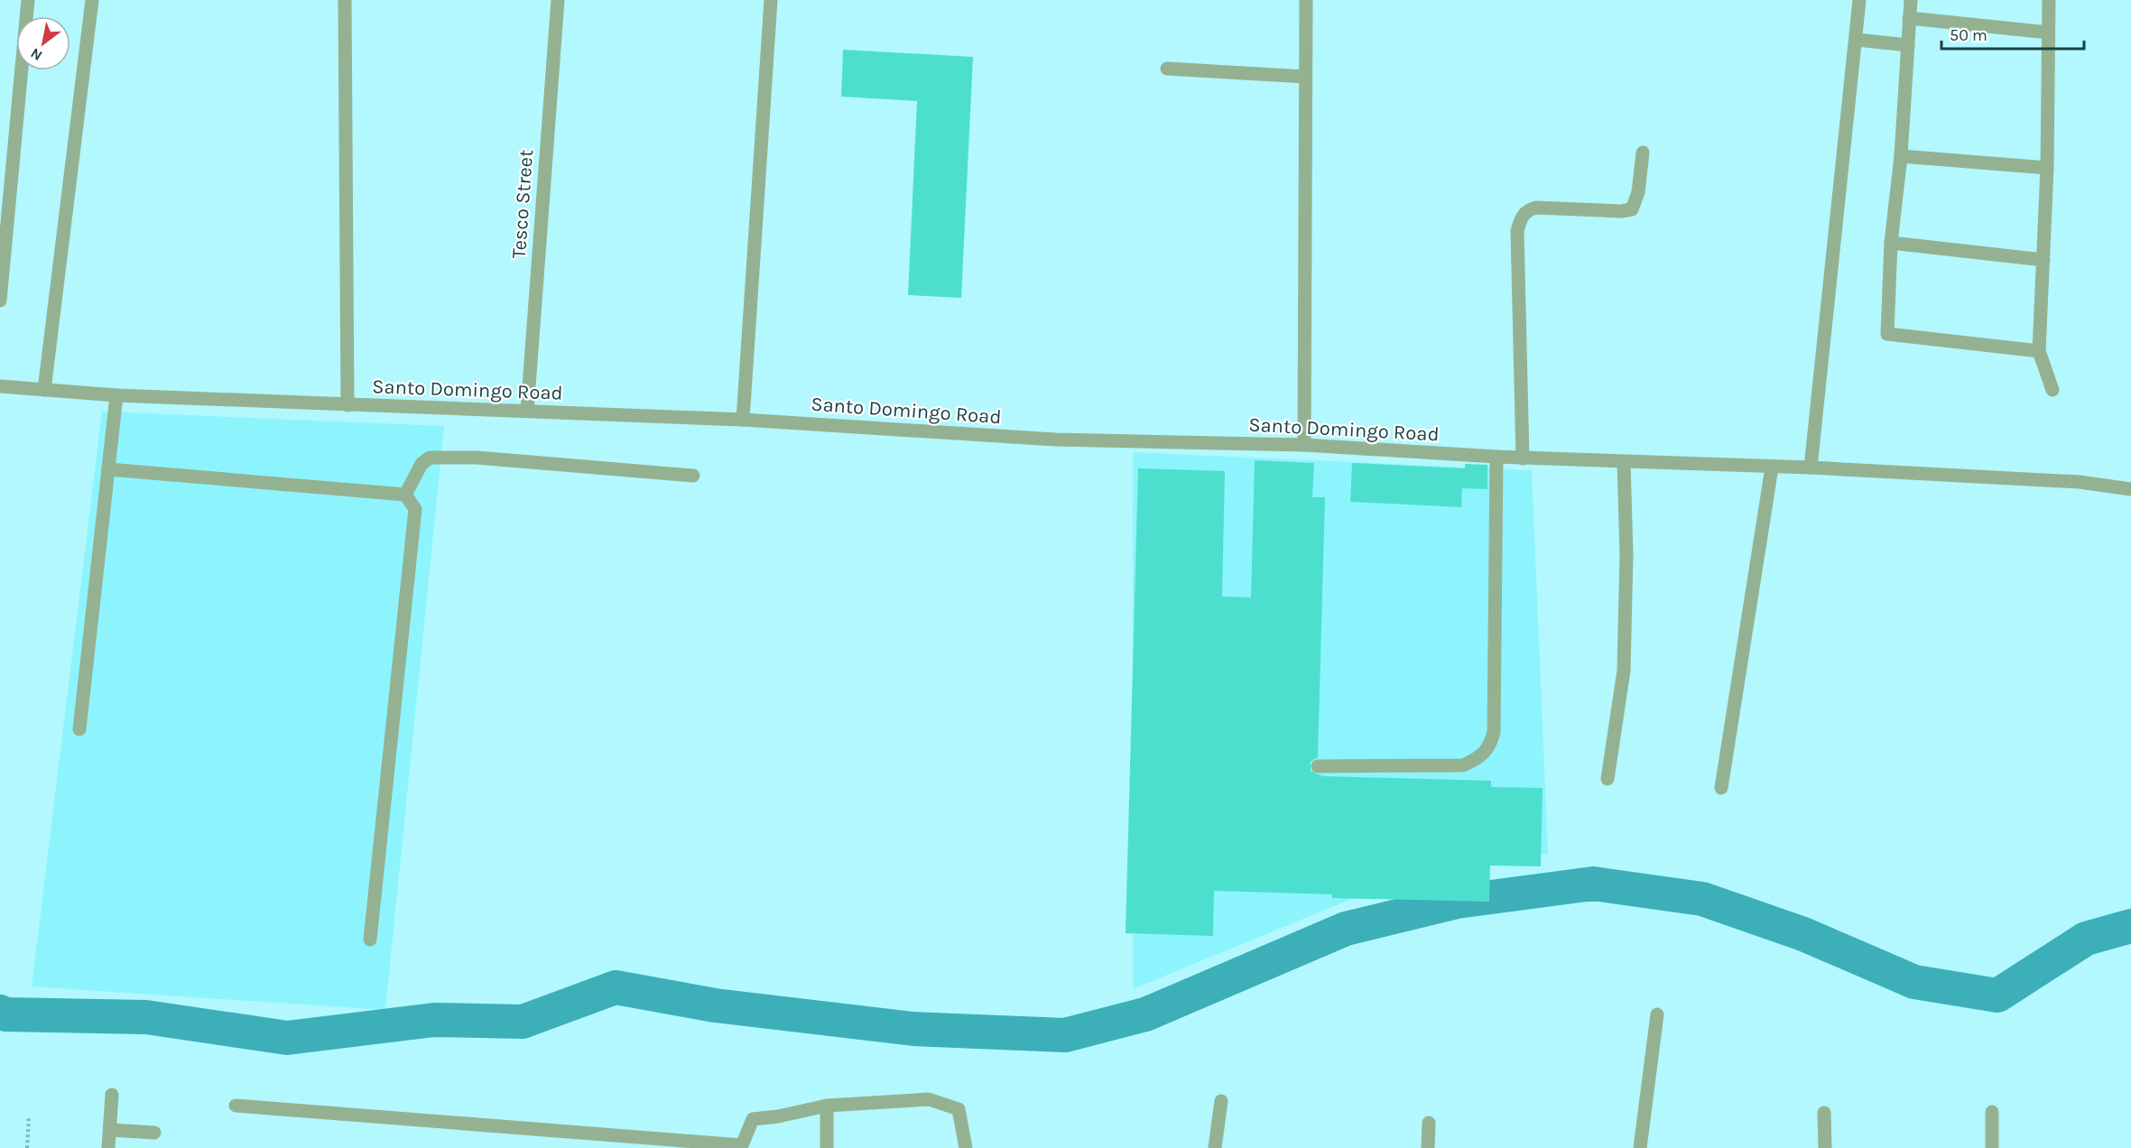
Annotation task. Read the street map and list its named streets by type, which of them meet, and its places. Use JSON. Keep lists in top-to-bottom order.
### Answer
{
  "streets": {
    "street": ["Tesco Street", "Santo Domingo Road"]
  },
  "crossings": [
    ["Tesco Street", "Santo Domingo Road"]
  ],
  "scale_bar": "50 m",
  "north": "bottom left"
}
